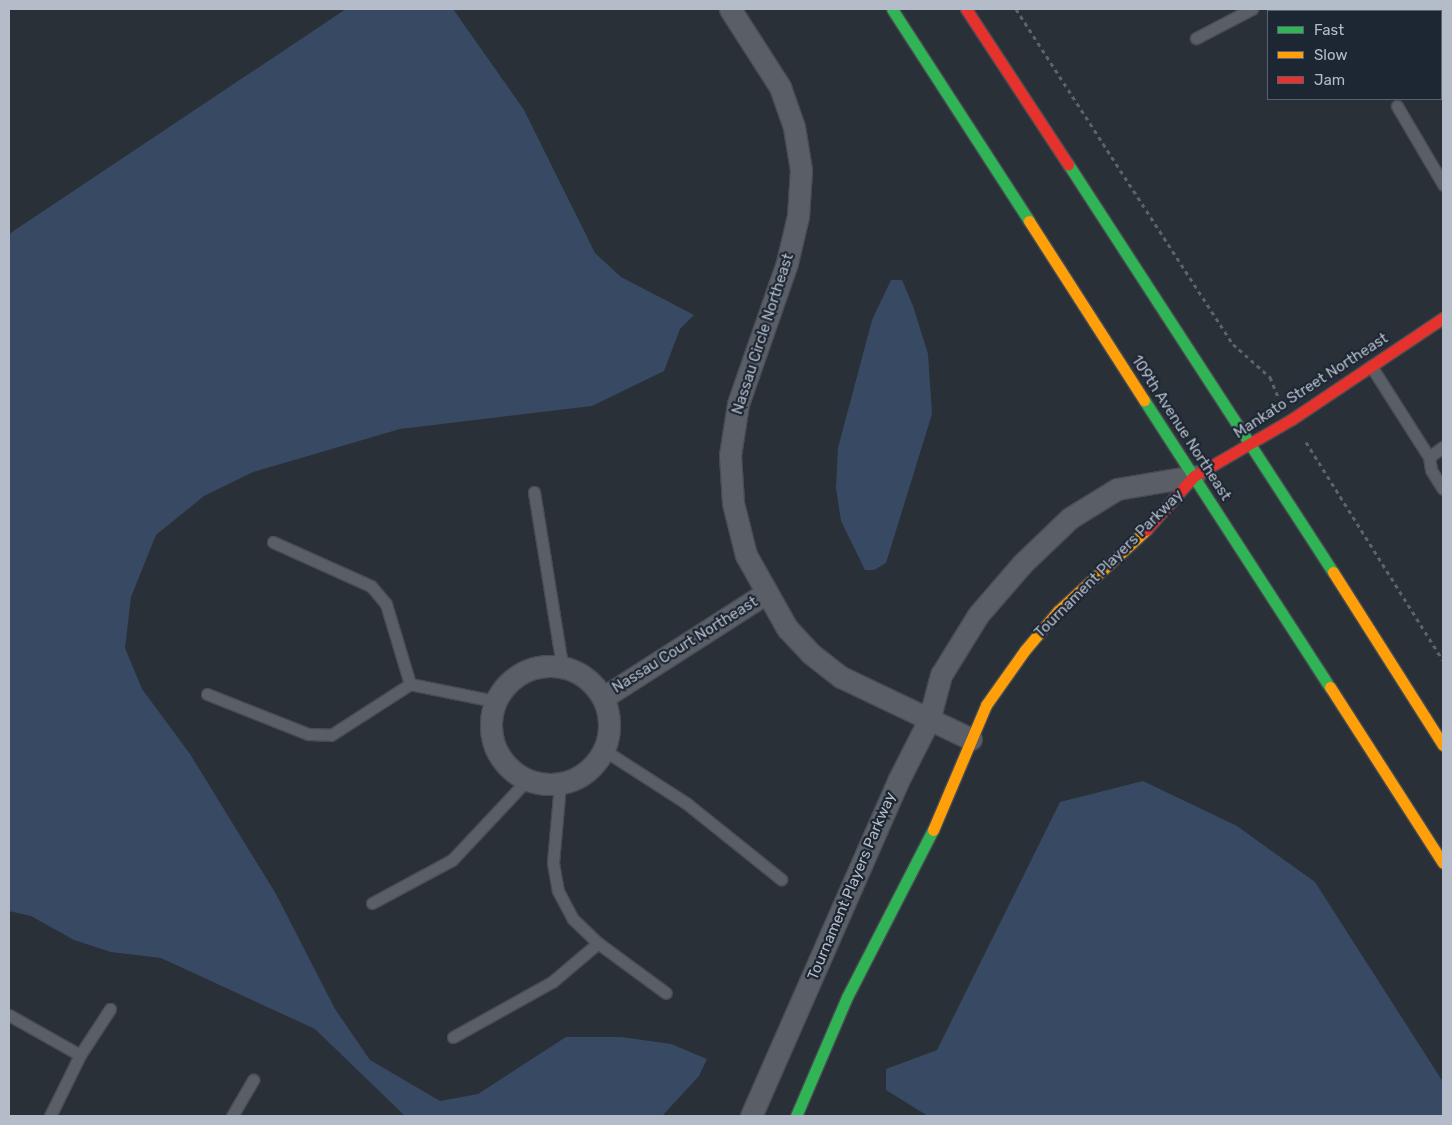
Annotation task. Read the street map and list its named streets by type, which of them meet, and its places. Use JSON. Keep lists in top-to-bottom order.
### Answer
{
  "streets": {
    "main road": ["Mankato Street Northeast", "109th Avenue Northeast", "Tournament Players Parkway"],
    "street": ["Nassau Circle Northeast", "Nassau Court Northeast"]
  },
  "crossings": [
    ["Nassau Circle Northeast", "Tournament Players Parkway"],
    ["Nassau Circle Northeast", "Nassau Court Northeast"],
    ["Mankato Street Northeast", "109th Avenue Northeast"],
    ["Mankato Street Northeast", "Tournament Players Parkway"],
    ["109th Avenue Northeast", "Tournament Players Parkway"]
  ],
  "legend": ["Fast", "Slow", "Jam"]
}
